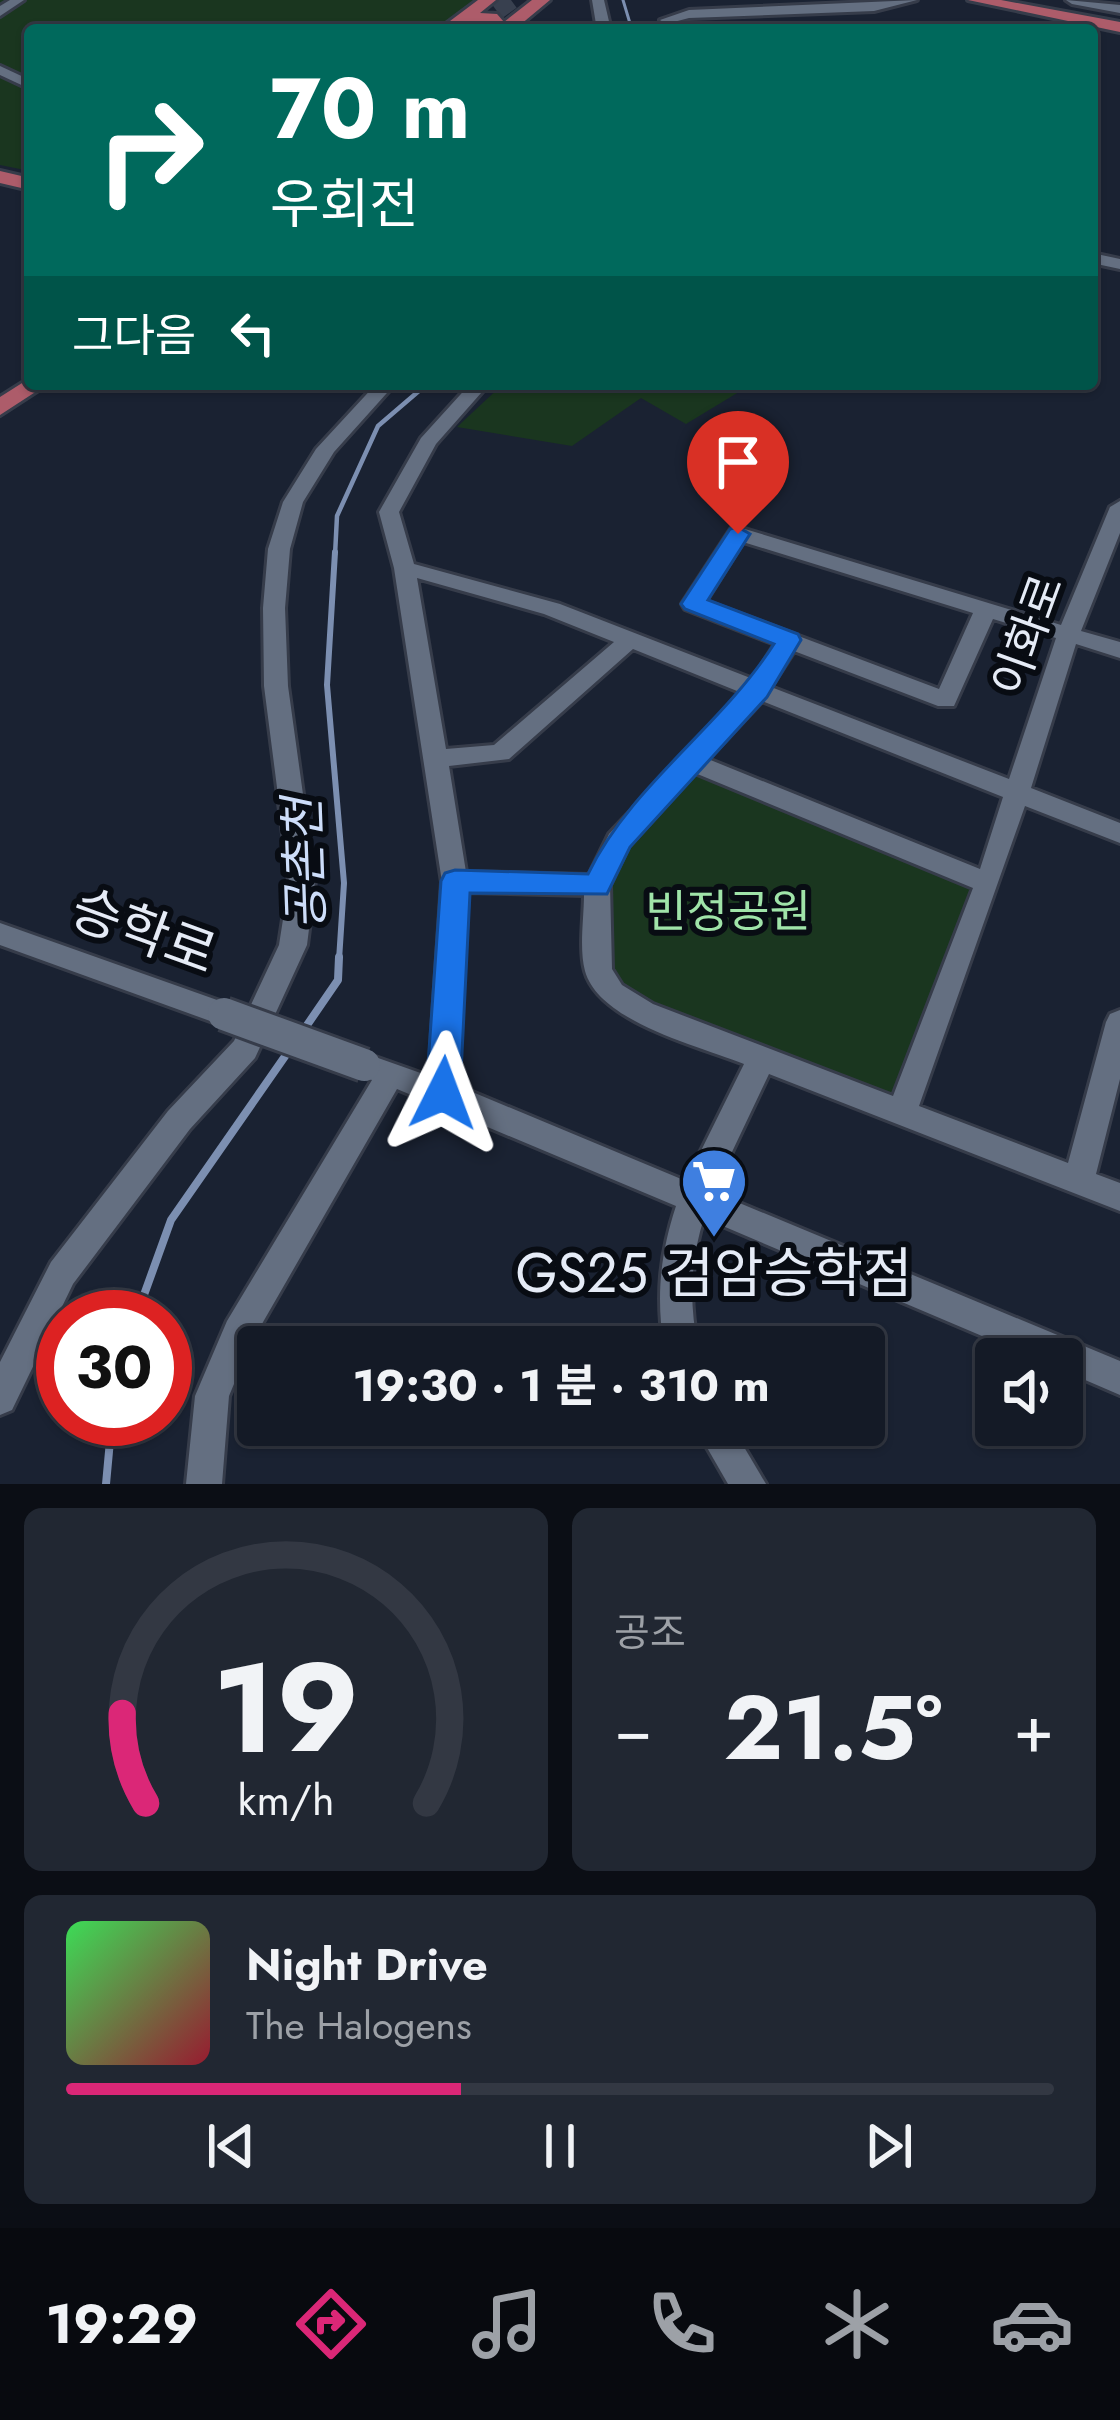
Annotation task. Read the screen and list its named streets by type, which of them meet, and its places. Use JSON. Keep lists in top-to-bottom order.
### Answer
{
  "streets": {
    "street": ["이화로", "승학로"]
  },
  "water": ["공촌천"],
  "parks": ["빈정공원"],
  "places": {
    "supermarket": ["GS25 검암승학점"]
  },
  "page": {
    "turn": ["70 m", "우회전"],
    "then": "그다음",
    "limit": "30",
    "trip": "19:30 · 1 분 · 310 m",
    "tile": "공조",
    "heat": ["−", "21.5°", "+"],
    "song": ["Night Drive", "The Halogens"],
    "tabs": "19:29",
    "gauge": ["19", "km/h"]
  }
}
